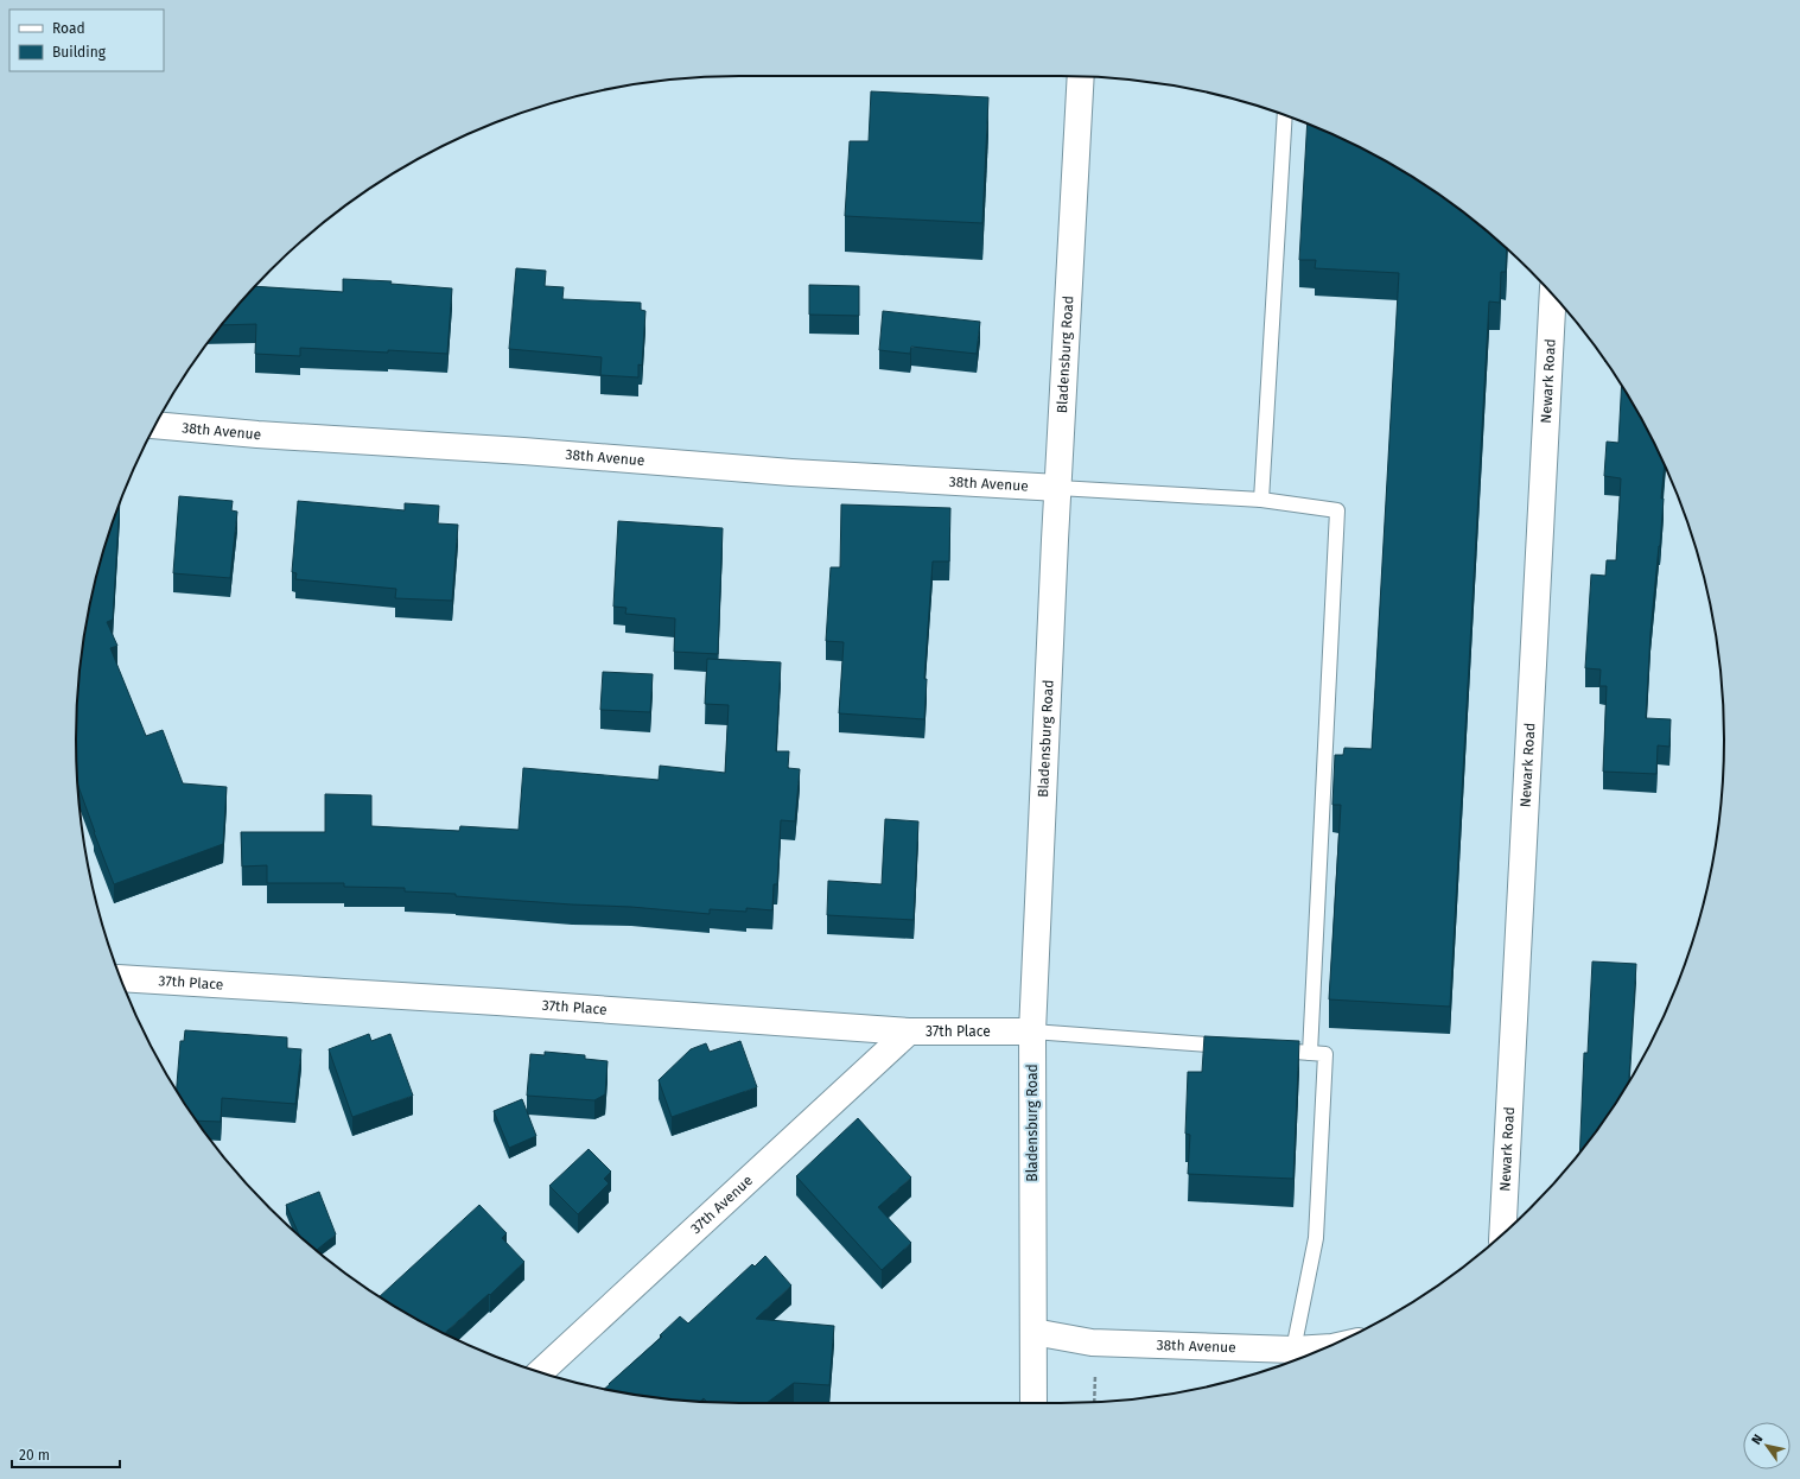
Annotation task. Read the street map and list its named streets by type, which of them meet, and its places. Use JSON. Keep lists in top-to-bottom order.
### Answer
{
  "streets": {
    "street": [
      "Bladensburg Road",
      "Newark Road",
      "38th Avenue",
      "37th Place",
      "37th Avenue"
    ]
  },
  "crossings": [
    ["Bladensburg Road", "38th Avenue"],
    ["Bladensburg Road", "37th Place"],
    ["37th Place", "37th Avenue"]
  ],
  "legend": ["Road", "Building"],
  "scale_bar": "20 m",
  "north": "top left"
}
